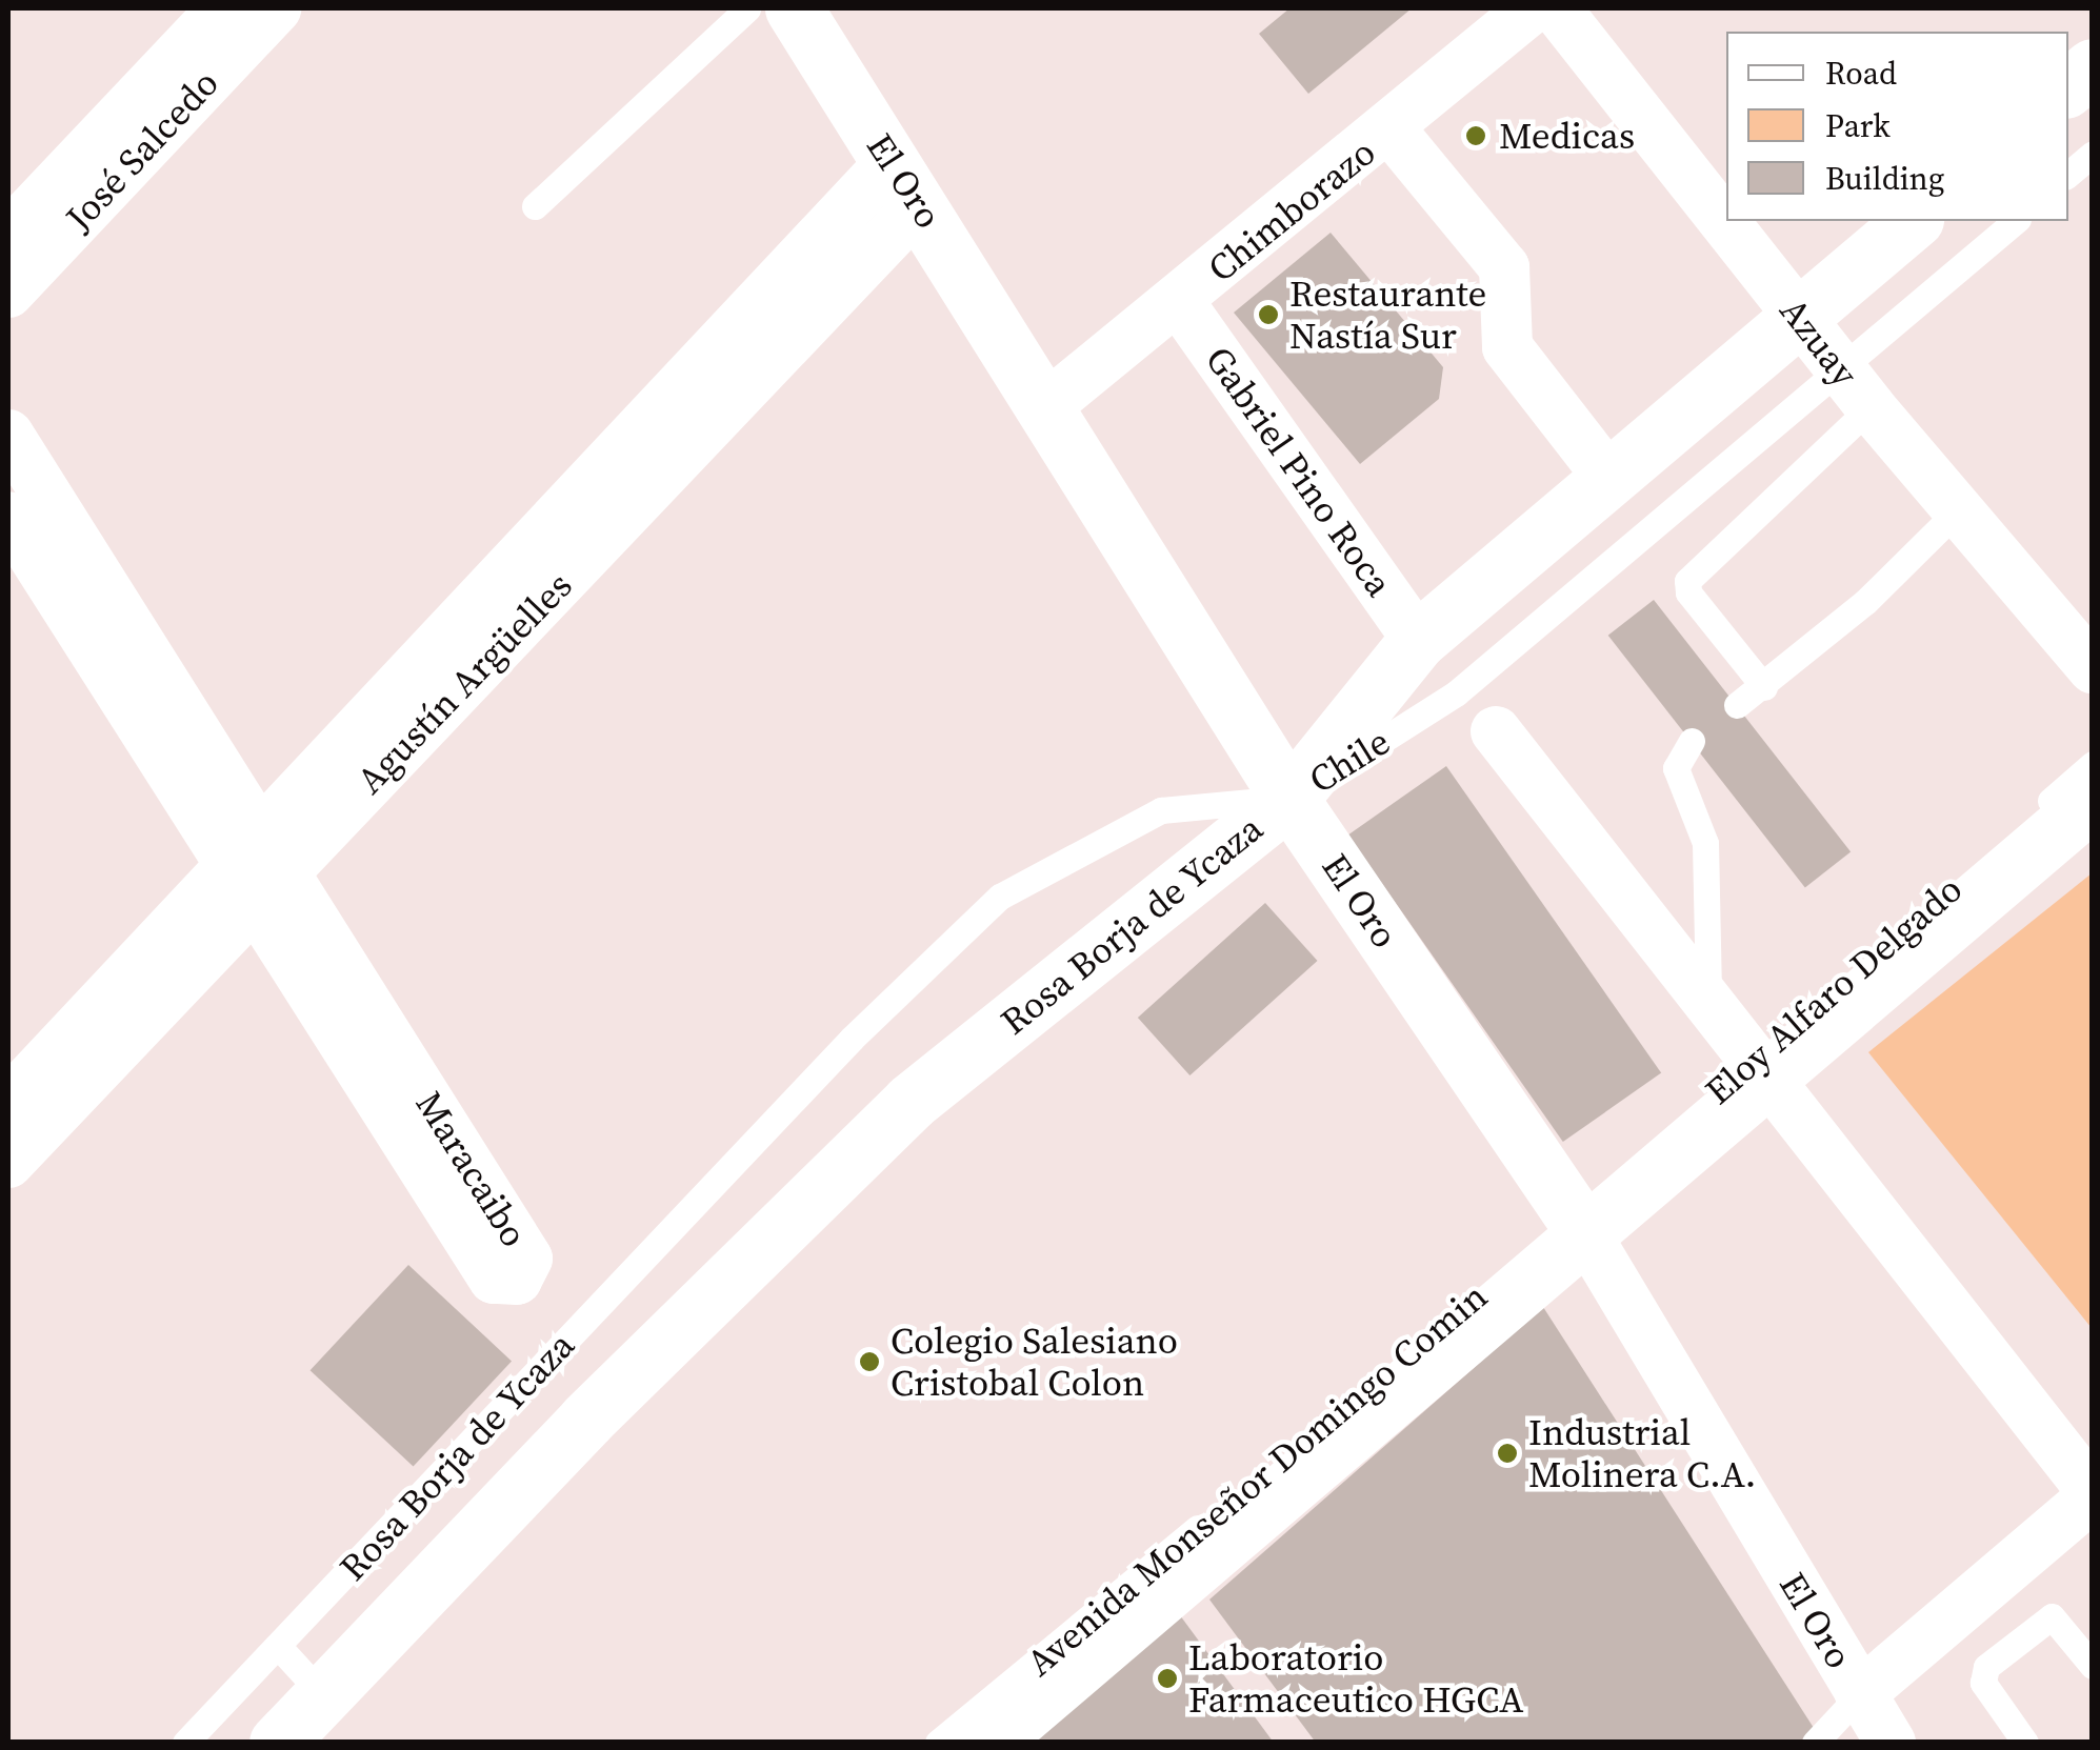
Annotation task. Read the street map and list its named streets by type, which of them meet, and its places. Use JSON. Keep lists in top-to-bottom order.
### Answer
{
  "streets": {
    "main road": [
      "El Oro",
      "Chile",
      "Rosa Borja de Ycaza",
      "Eloy Alfaro Delgado",
      "Avenida Monseñor Domingo Comin"
    ],
    "street": [
      "José Salcedo",
      "Chimborazo",
      "Azuay",
      "Gabriel Pino Roca",
      "Agustín Argüelles",
      "Maracaibo"
    ]
  },
  "crossings": [
    ["El Oro", "Chimborazo"],
    ["El Oro", "Agustín Argüelles"],
    ["El Oro", "Chile"],
    ["El Oro", "Rosa Borja de Ycaza"],
    ["El Oro", "Eloy Alfaro Delgado"],
    ["El Oro", "Avenida Monseñor Domingo Comin"],
    ["Chimborazo", "Gabriel Pino Roca"],
    ["Azuay", "Chile"],
    ["Gabriel Pino Roca", "Chile"],
    ["Agustín Argüelles", "Maracaibo"],
    ["Chile", "Rosa Borja de Ycaza"],
    ["Eloy Alfaro Delgado", "Avenida Monseñor Domingo Comin"]
  ],
  "places": [
    "Medicas",
    "Restaurante Nastía Sur",
    "Colegio Salesiano Cristobal Colon",
    "Industrial Molinera C.A.",
    "Laboratorio Farmaceutico HGCA"
  ],
  "legend": ["Road", "Park", "Building"]
}
